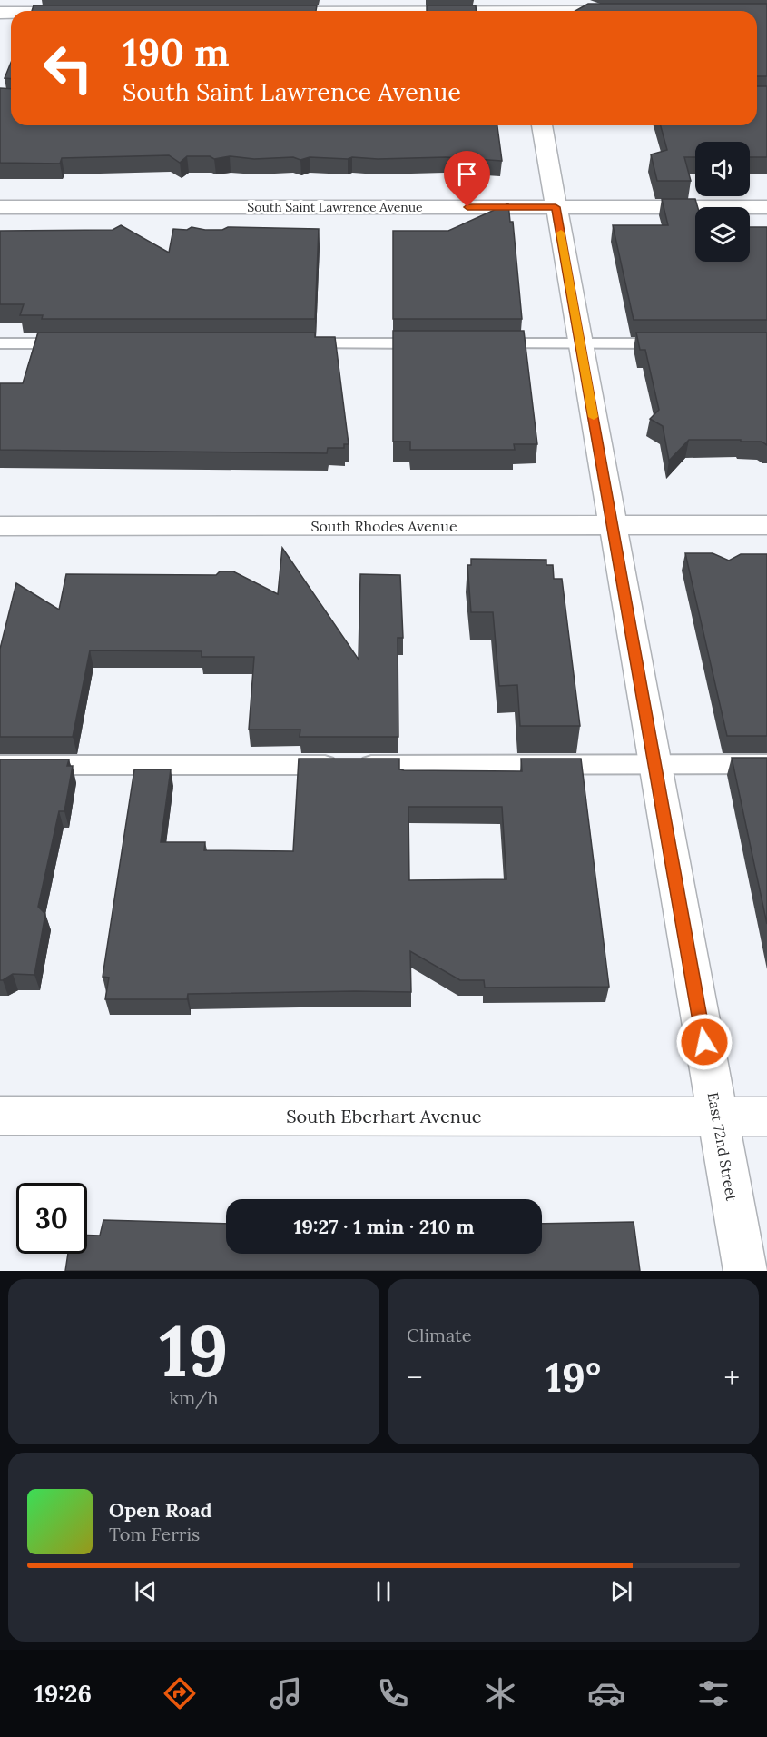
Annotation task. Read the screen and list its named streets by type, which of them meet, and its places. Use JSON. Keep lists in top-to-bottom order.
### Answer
{
  "streets": {
    "street": [
      "South Saint Lawrence Avenue",
      "South Rhodes Avenue",
      "South Eberhart Avenue",
      "East 72nd Street"
    ]
  },
  "crossings": [
    ["South Saint Lawrence Avenue", "East 72nd Street"],
    ["South Rhodes Avenue", "East 72nd Street"],
    ["South Eberhart Avenue", "East 72nd Street"]
  ],
  "page": {
    "turn": ["190 m", "South Saint Lawrence Avenue"],
    "limit": "30",
    "trip": "19:27 · 1 min · 210 m",
    "tile": [
      ["19", "km/h"],
      "Climate"
    ],
    "heat": ["−", "19°", "+"],
    "song": ["Open Road", "Tom Ferris"],
    "tabs": "19:26"
  }
}
